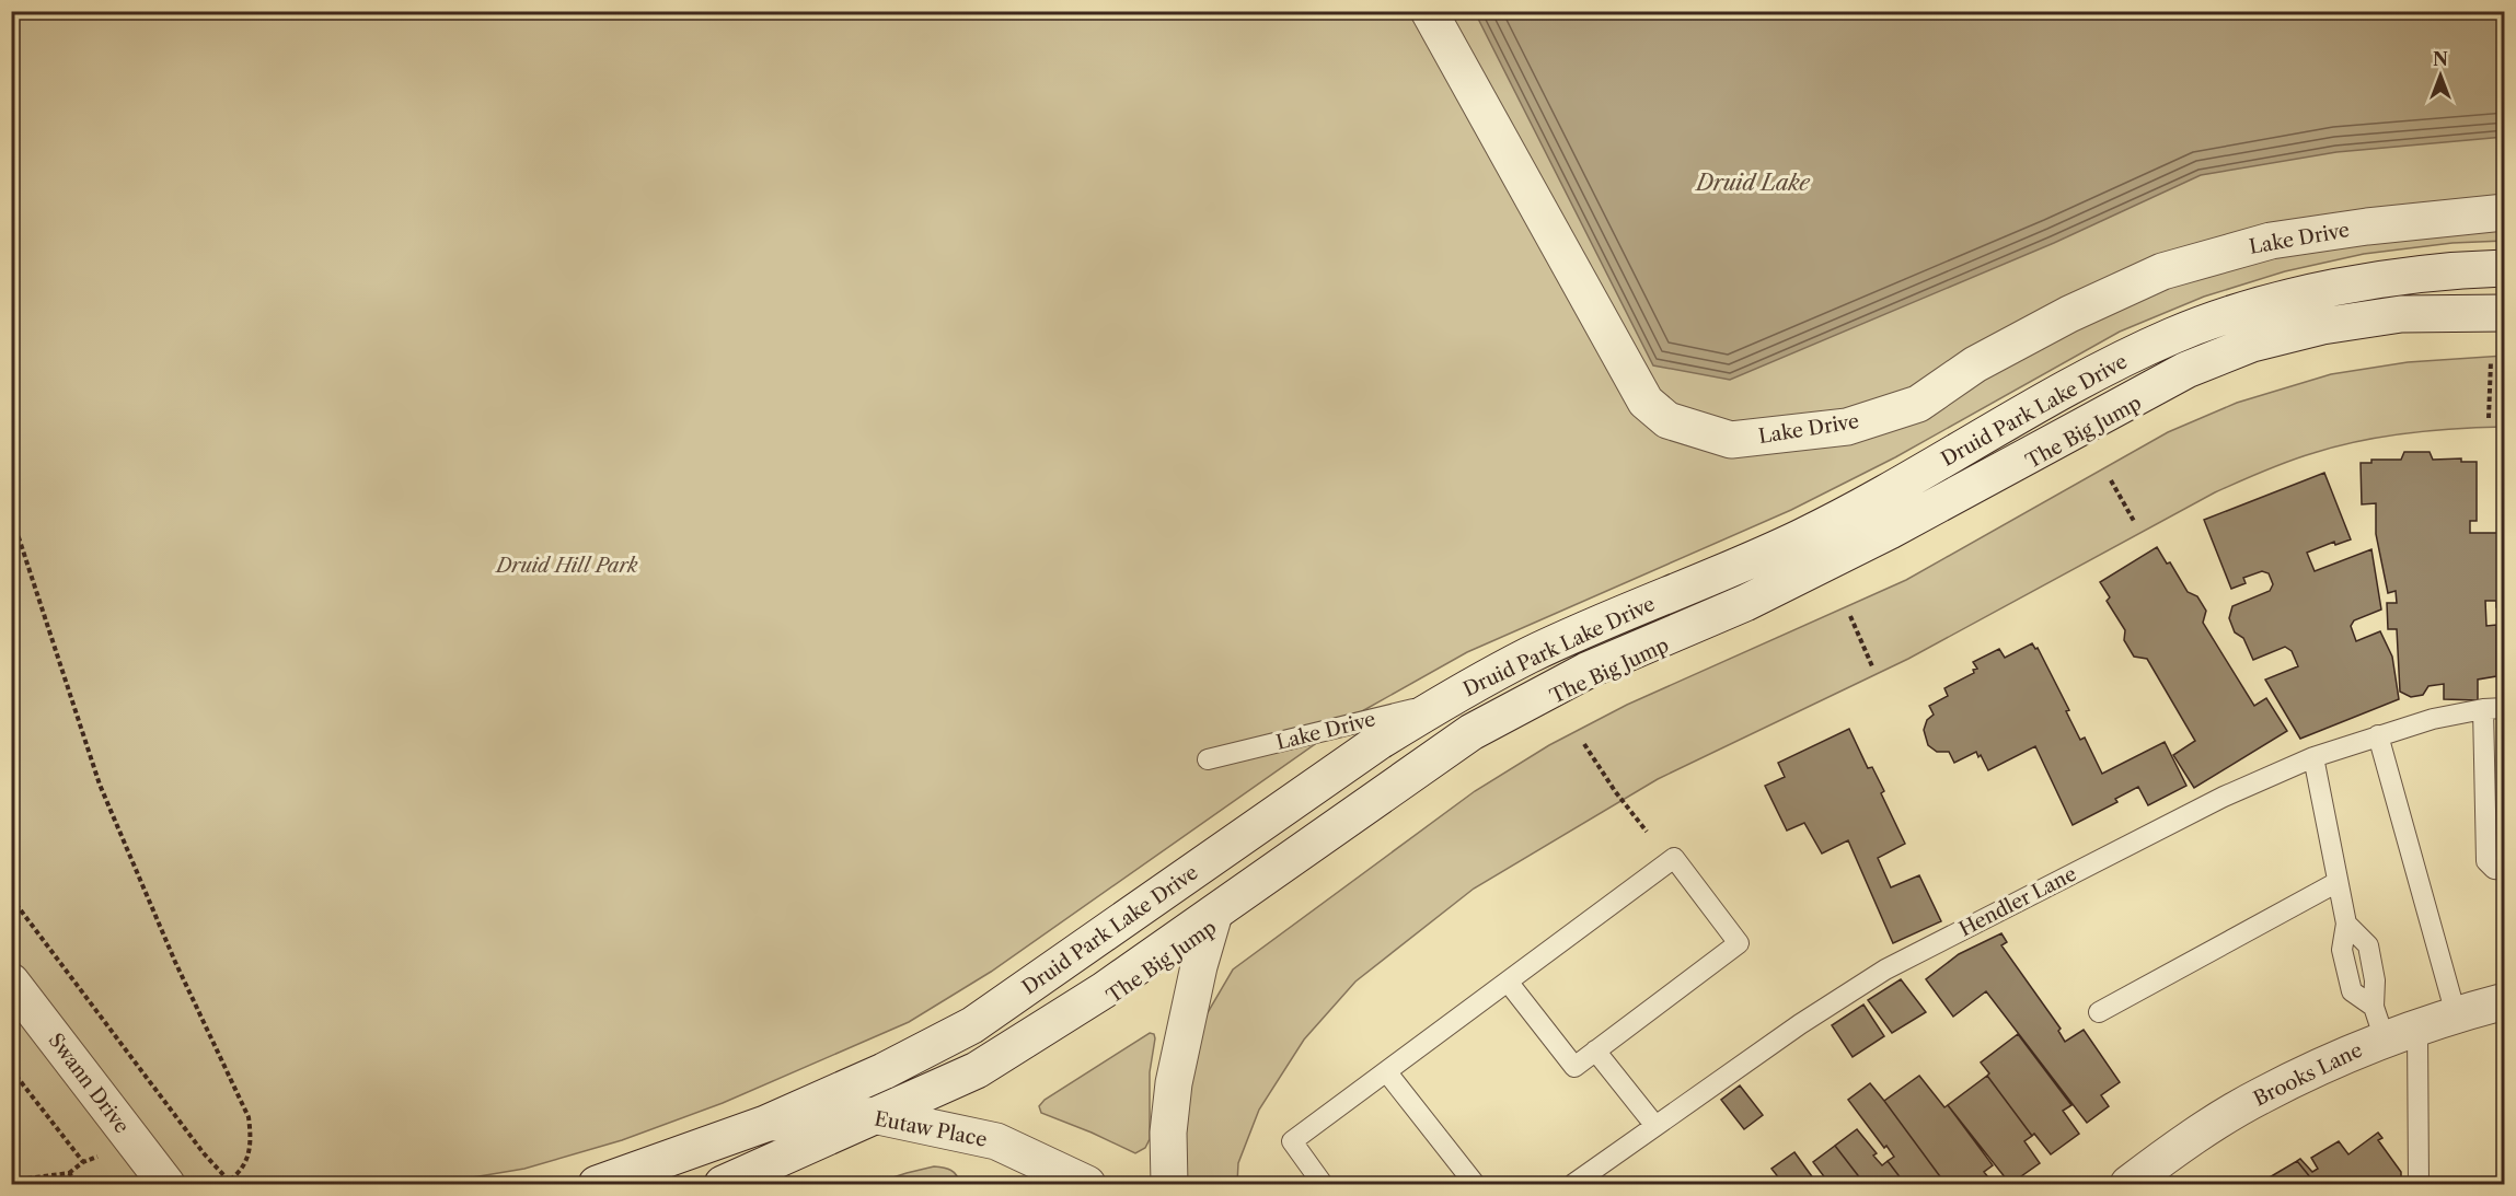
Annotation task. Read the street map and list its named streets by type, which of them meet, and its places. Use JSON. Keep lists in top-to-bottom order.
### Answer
{
  "streets": {
    "main road": [
      "Lake Drive",
      "Druid Park Lake Drive",
      "Brooks Lane",
      "Swann Drive",
      "Eutaw Place"
    ],
    "lane": ["Hendler Lane"]
  },
  "crossings": [
    ["Lake Drive", "Druid Park Lake Drive"],
    ["Druid Park Lake Drive", "Eutaw Place"]
  ],
  "water": ["Druid Lake"],
  "parks": ["Druid Hill Park"],
  "north": "top"
}
